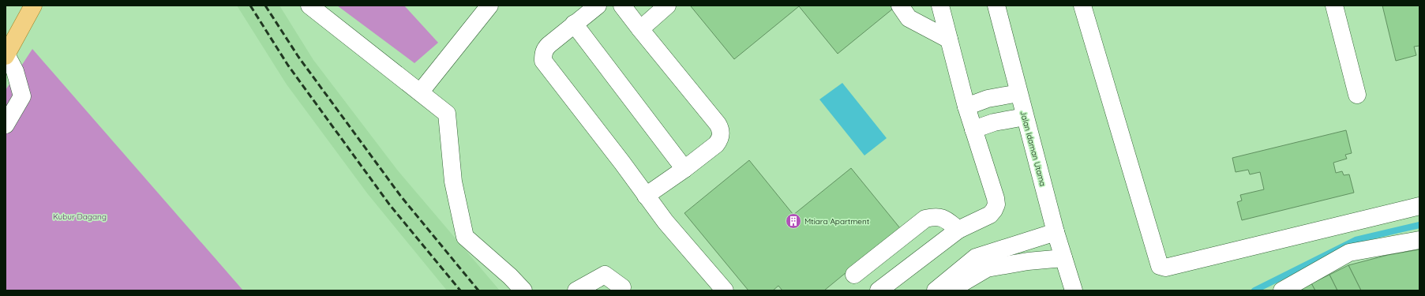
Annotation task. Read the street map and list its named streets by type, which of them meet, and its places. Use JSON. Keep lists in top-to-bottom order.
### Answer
{
  "streets": {
    "street": ["Jalan Idaman Utama"]
  },
  "parks": ["Kubur Dagang"],
  "places": {
    "building": ["Mtiara Apartment"]
  }
}
